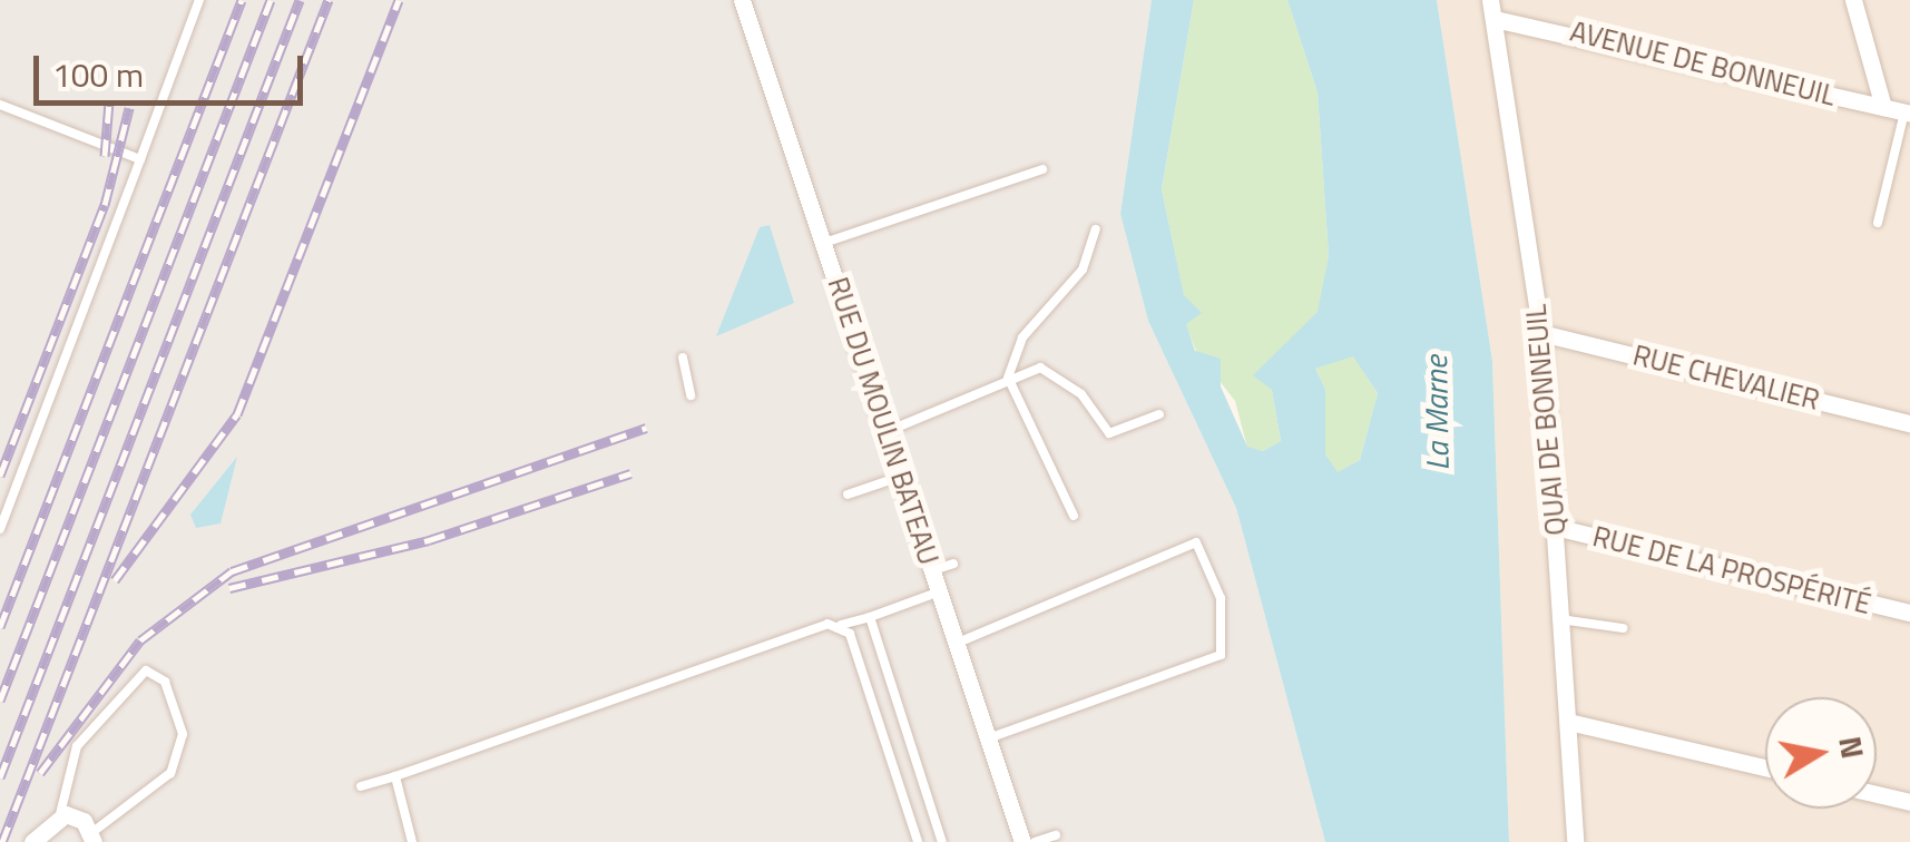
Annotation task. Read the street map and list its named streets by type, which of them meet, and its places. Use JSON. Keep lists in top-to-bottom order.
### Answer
{
  "streets": {
    "street": [
      "AVENUE DE BONNEUIL",
      "RUE CHEVALIER",
      "QUAI DE BONNEUIL",
      "RUE DU MOULIN BATEAU",
      "RUE DE LA PROSPÉRITÉ"
    ]
  },
  "crossings": [
    ["AVENUE DE BONNEUIL", "QUAI DE BONNEUIL"],
    ["RUE CHEVALIER", "QUAI DE BONNEUIL"],
    ["QUAI DE BONNEUIL", "RUE DE LA PROSPÉRITÉ"]
  ],
  "water": ["La Marne"],
  "scale_bar": "100 m",
  "north": "right"
}
